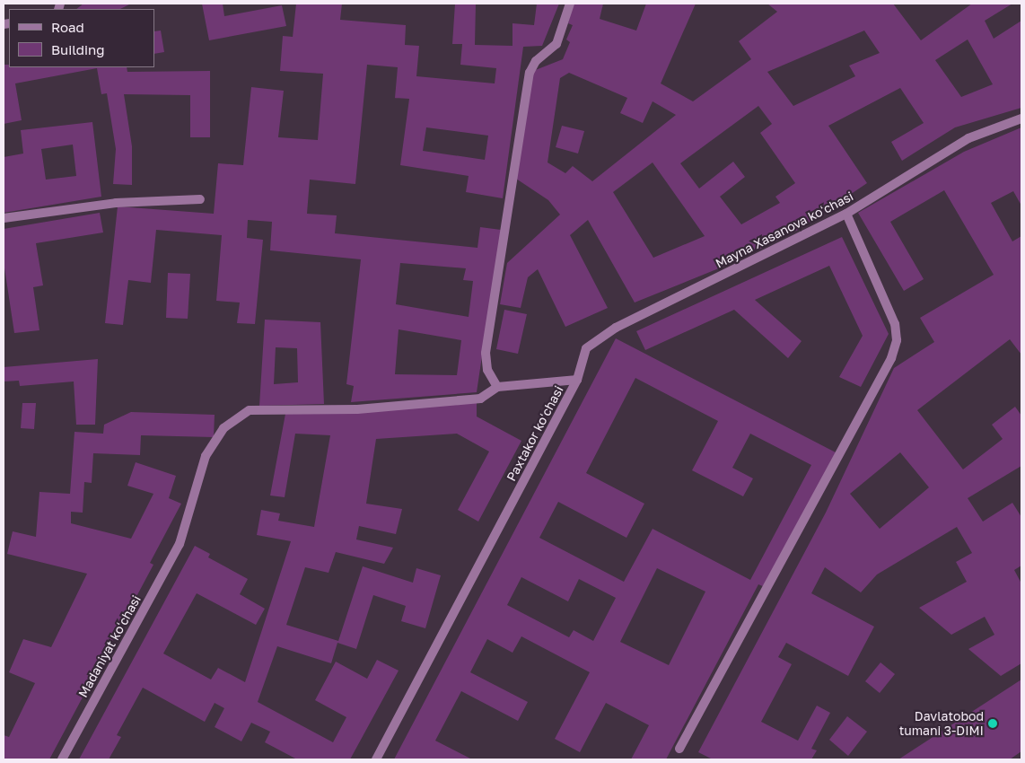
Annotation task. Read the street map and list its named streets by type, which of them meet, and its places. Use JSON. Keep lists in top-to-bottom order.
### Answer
{
  "streets": {
    "street": ["Mayna Xasanova koʻchasi", "Paxtakor koʻchasi", "Madaniyat koʻchasi"]
  },
  "crossings": [
    ["Mayna Xasanova koʻchasi", "Paxtakor koʻchasi"],
    ["Paxtakor koʻchasi", "Madaniyat koʻchasi"]
  ],
  "places": ["Davlatobod tumani 3-DIMI"],
  "legend": ["Road", "Building"]
}
